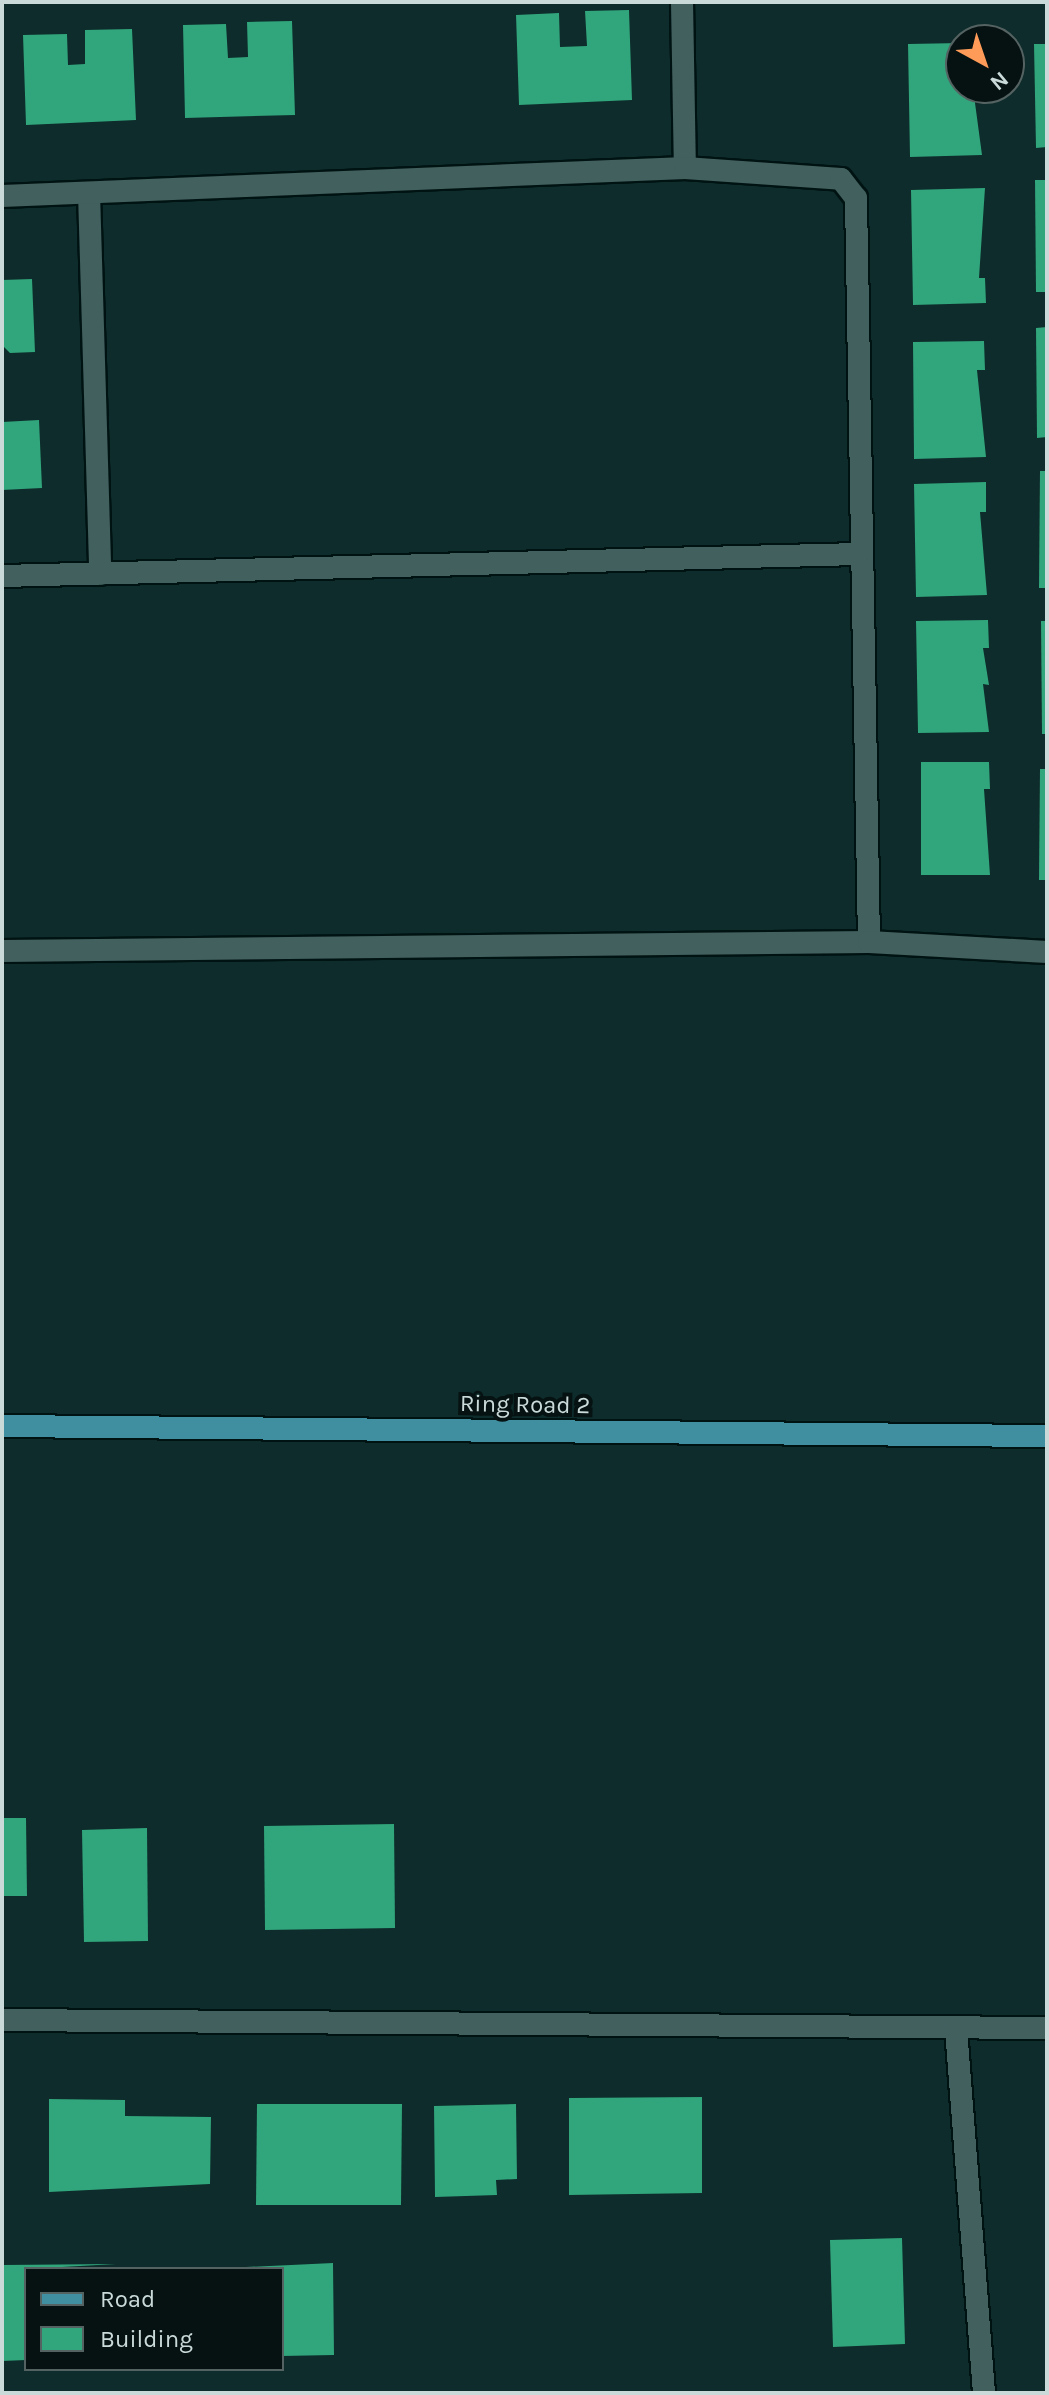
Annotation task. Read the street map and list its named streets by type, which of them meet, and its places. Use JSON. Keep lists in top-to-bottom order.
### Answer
{
  "streets": {
    "main road": ["Ring Road 2"]
  },
  "legend": ["Road", "Building"],
  "north": "bottom right"
}
